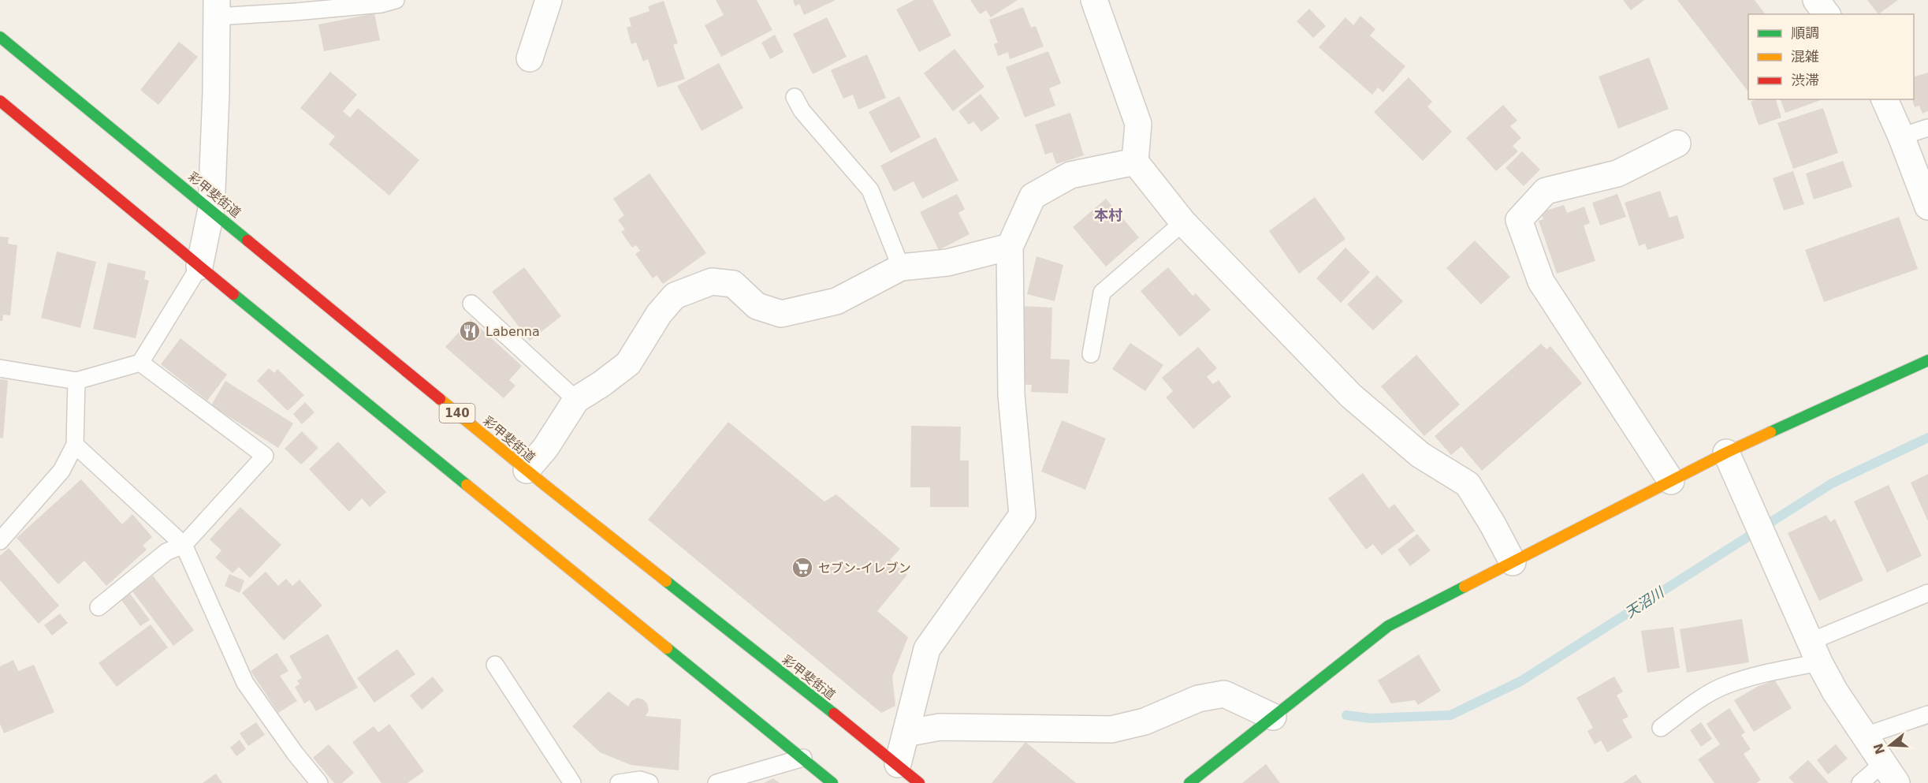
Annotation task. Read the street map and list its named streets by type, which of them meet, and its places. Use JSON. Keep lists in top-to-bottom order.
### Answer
{
  "streets": {
    "main road": ["彩甲斐街道", "140"]
  },
  "districts": ["本村"],
  "water": ["天沼川"],
  "places": {
    "restaurant": ["Labenna"],
    "supermarket": ["セブン-イレブン"]
  },
  "legend": ["順調", "混雑", "渋滞"],
  "north": "left"
}
